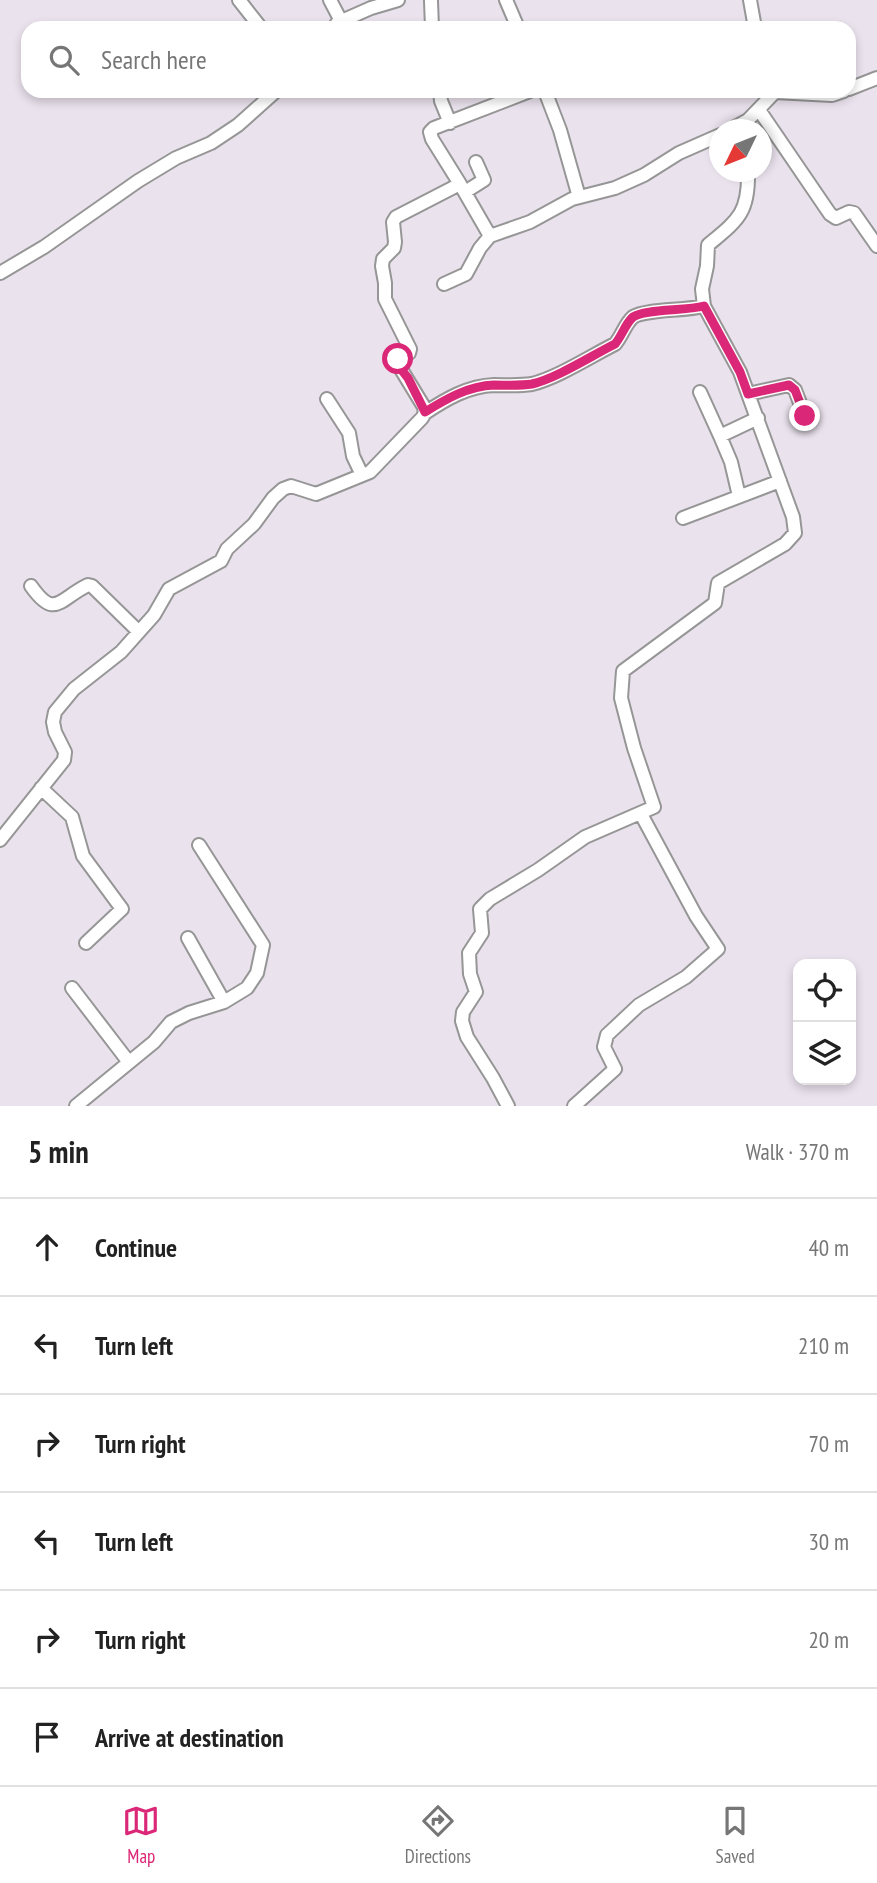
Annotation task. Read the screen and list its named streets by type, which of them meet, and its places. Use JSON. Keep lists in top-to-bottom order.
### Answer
{
  "north": "bottom left",
  "page": {
    "search": "Search here",
    "heading": ["5 min", "Walk · 370 m"],
    "list": [
      ["Continue", "40 m"],
      ["Turn left", "210 m"],
      ["Turn right", "70 m"],
      ["Turn left", "30 m"],
      ["Turn right", "20 m"],
      "Arrive at destination"
    ],
    "nav": ["Map", "Directions", "Saved"]
  }
}
